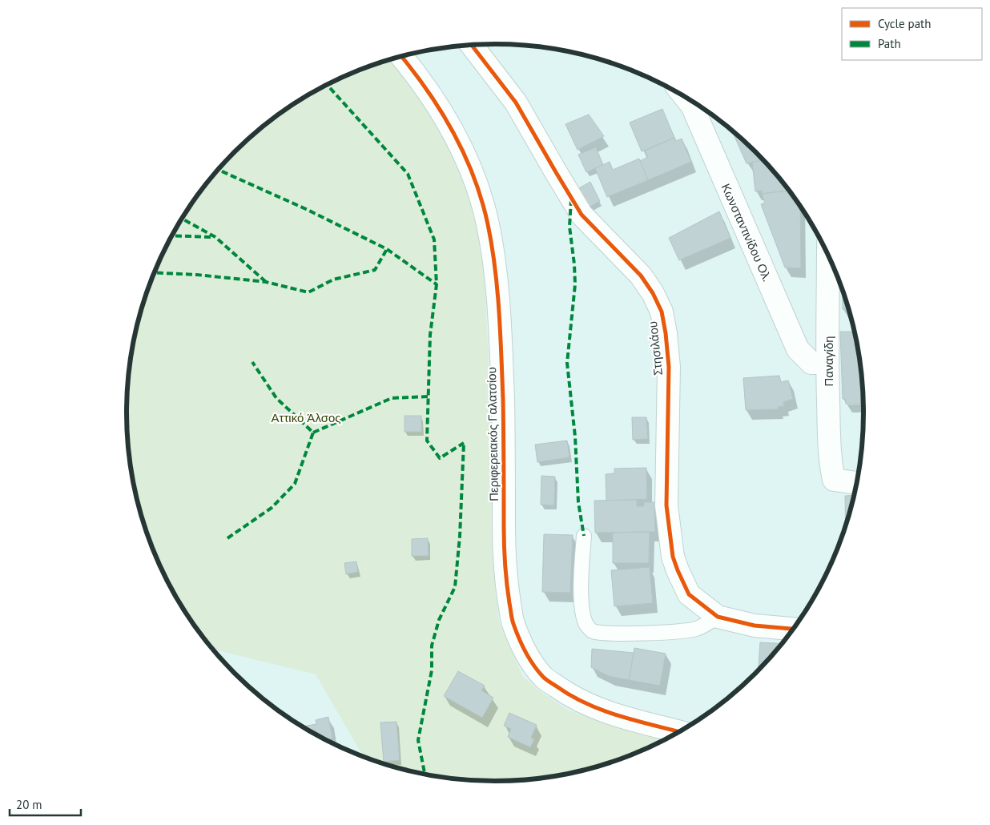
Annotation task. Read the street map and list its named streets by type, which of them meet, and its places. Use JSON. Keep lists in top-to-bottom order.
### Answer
{
  "streets": {
    "street": [
      "Κωνσταντινίδου Ολ.",
      "Στησιλάου",
      "Παναγίδη",
      "Περιφερειακός Γαλατσίου"
    ]
  },
  "crossings": [
    ["Κωνσταντινίδου Ολ.", "Παναγίδη"]
  ],
  "parks": ["Αττικό Άλσος"],
  "legend": ["Cycle path", "Path"],
  "scale_bar": "20 m"
}
